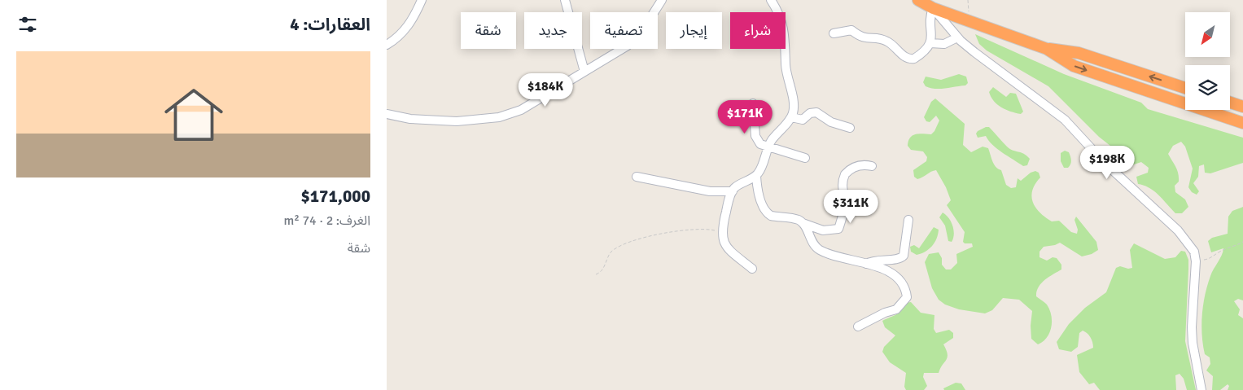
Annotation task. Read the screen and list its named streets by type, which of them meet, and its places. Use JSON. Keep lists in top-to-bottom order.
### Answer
{
  "north": "bottom left",
  "page": {
    "heading": "العقارات: 4",
    "chip": [
      "شراء",
      "إيجار",
      "تصفية",
      "جديد",
      "شقة"
    ],
    "list": [
      {
        "name": "$171,000",
        "note": "الغرف: 2 · 74 m² · شقة"
      }
    ],
    "price": [
      "$184K",
      "$171K",
      "$198K",
      "$311K"
    ]
  }
}
